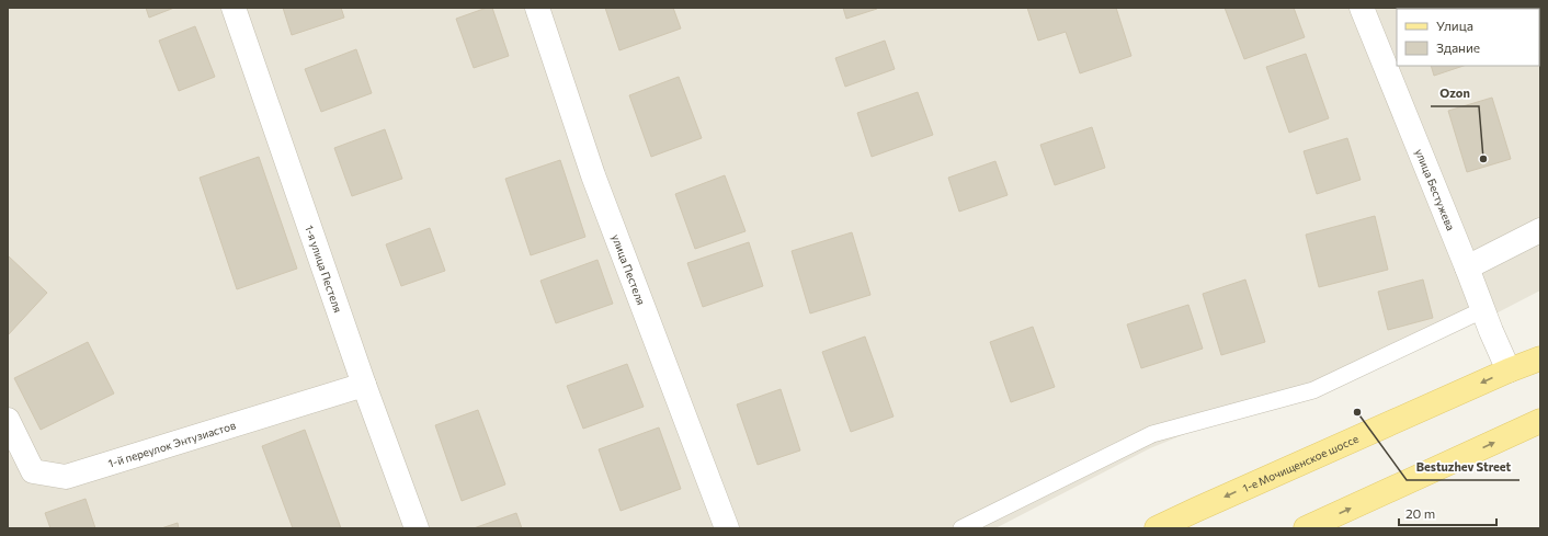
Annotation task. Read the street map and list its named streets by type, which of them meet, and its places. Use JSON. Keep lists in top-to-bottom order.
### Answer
{
  "streets": {
    "main road": ["1-е Мочищенское шоссе"],
    "street": [
      "улица Бестужева",
      "1-я улица Пестеля",
      "улица Пестеля",
      "1-й переулок Энтузиастов"
    ]
  },
  "crossings": [
    ["улица Бестужева", "1-е Мочищенское шоссе"],
    ["1-я улица Пестеля", "1-й переулок Энтузиастов"]
  ],
  "places": ["Ozon", "Bestuzhev Street"],
  "legend": ["Улица", "Здание"],
  "scale_bar": "20 m"
}
